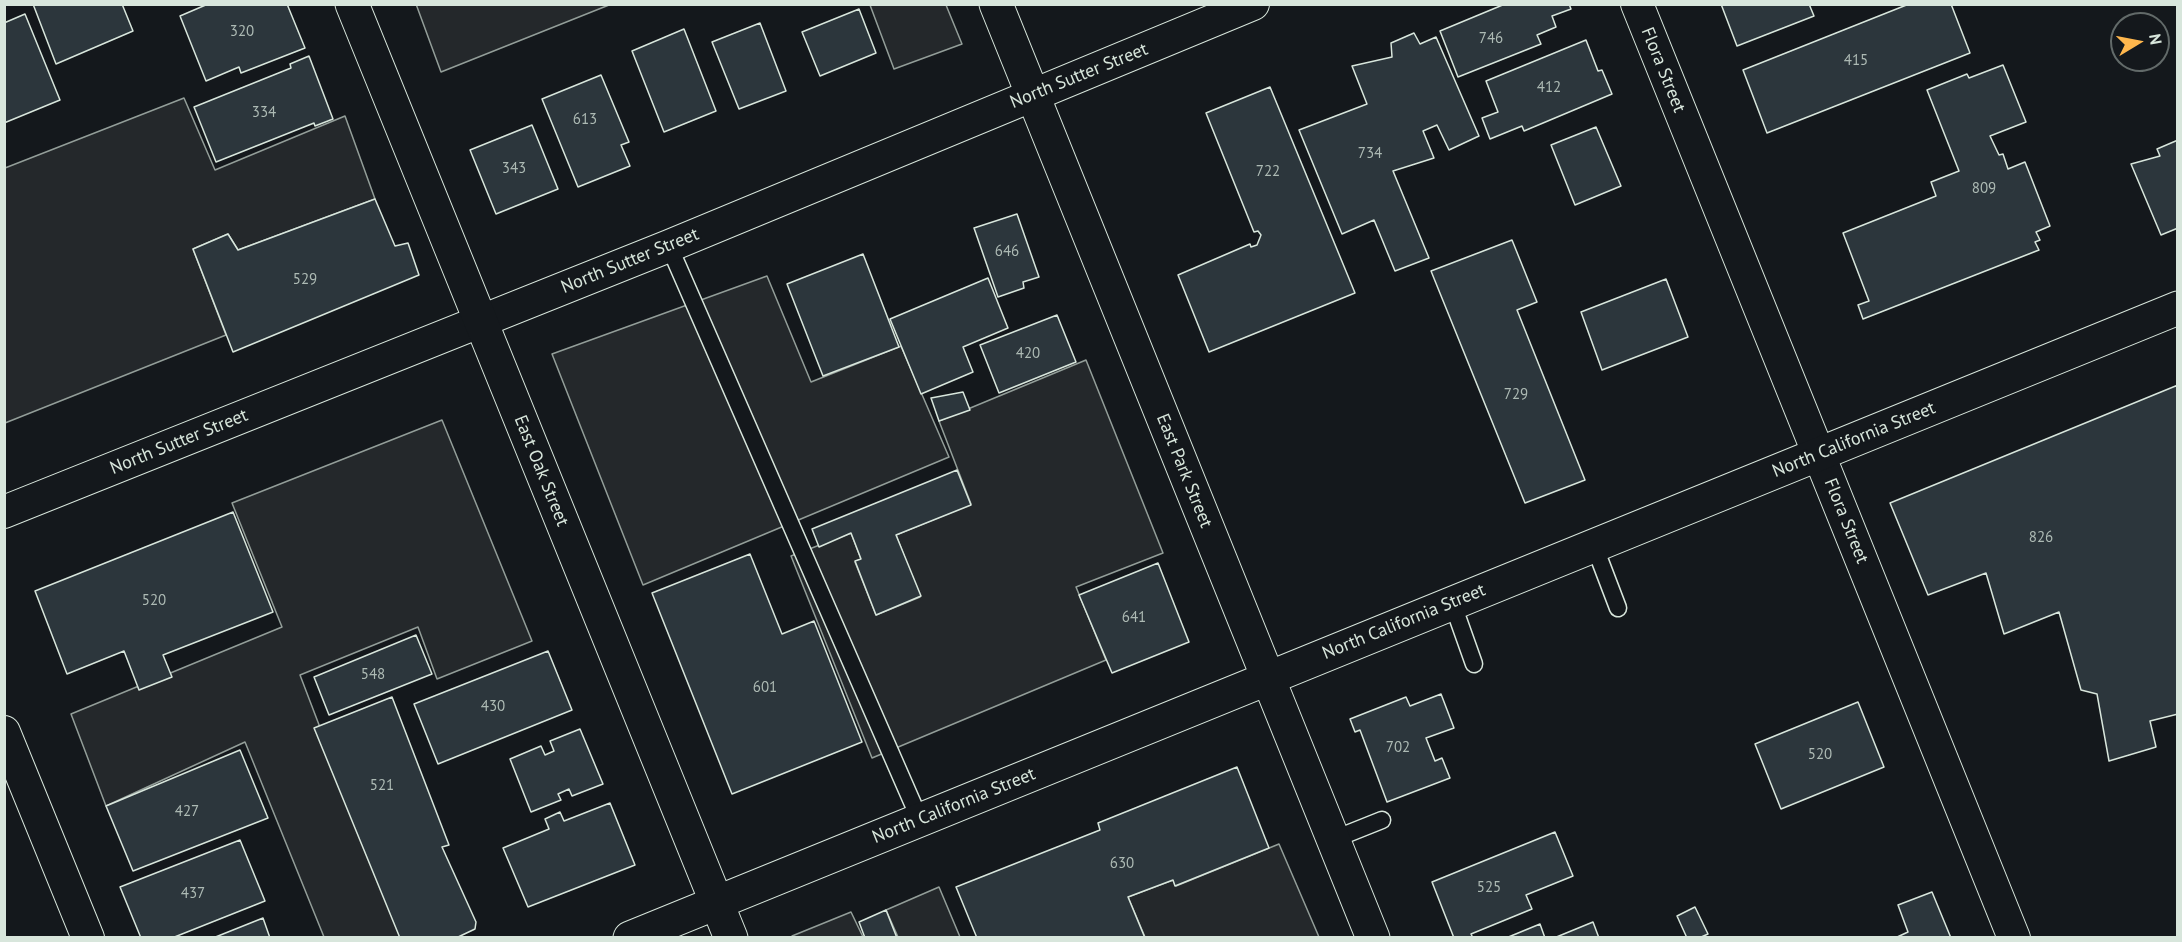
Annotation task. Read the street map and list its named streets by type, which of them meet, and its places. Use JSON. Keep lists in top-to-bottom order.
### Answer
{
  "streets": {
    "street": [
      "Flora Street",
      "North Sutter Street",
      "North California Street",
      "East Oak Street",
      "East Park Street"
    ]
  },
  "crossings": [
    ["Flora Street", "North California Street"],
    ["North Sutter Street", "East Oak Street"],
    ["North Sutter Street", "East Park Street"],
    ["North California Street", "East Oak Street"],
    ["North California Street", "East Park Street"]
  ],
  "house_numbers": [
    "320",
    "746",
    "415",
    "412",
    "334",
    "613",
    "734",
    "343",
    "722",
    "809",
    "646",
    "529",
    "420",
    "729",
    "826",
    "520",
    "641",
    "548",
    "601",
    "430",
    "702",
    "520",
    "521",
    "427",
    "630",
    "525",
    "437"
  ],
  "north": "right"
}
